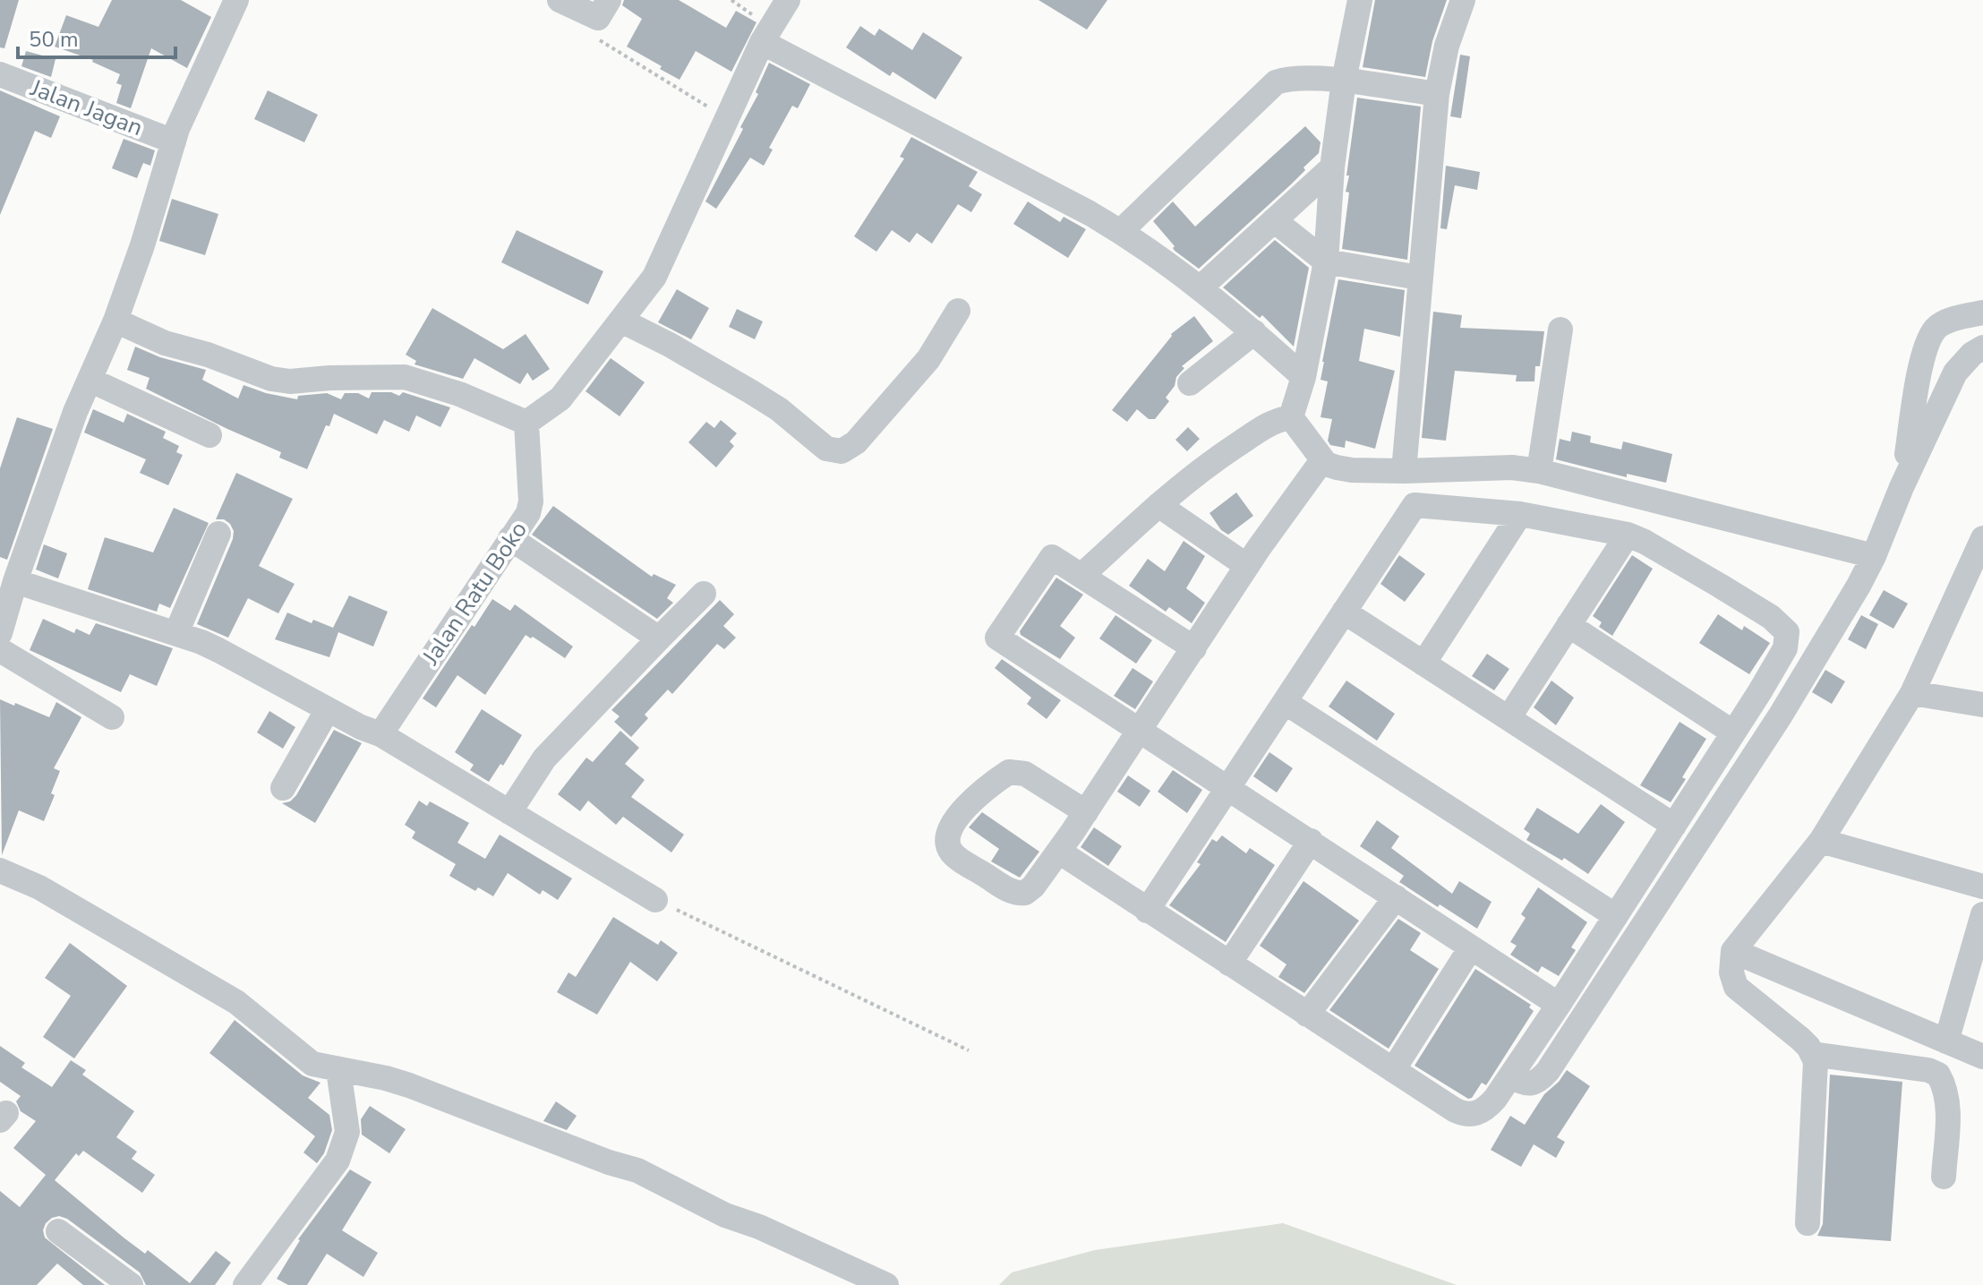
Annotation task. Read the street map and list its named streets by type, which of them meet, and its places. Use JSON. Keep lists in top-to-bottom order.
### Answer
{
  "streets": {
    "street": ["Jalan Jagan", "Jalan Ratu Boko"]
  },
  "scale_bar": "50 m"
}
